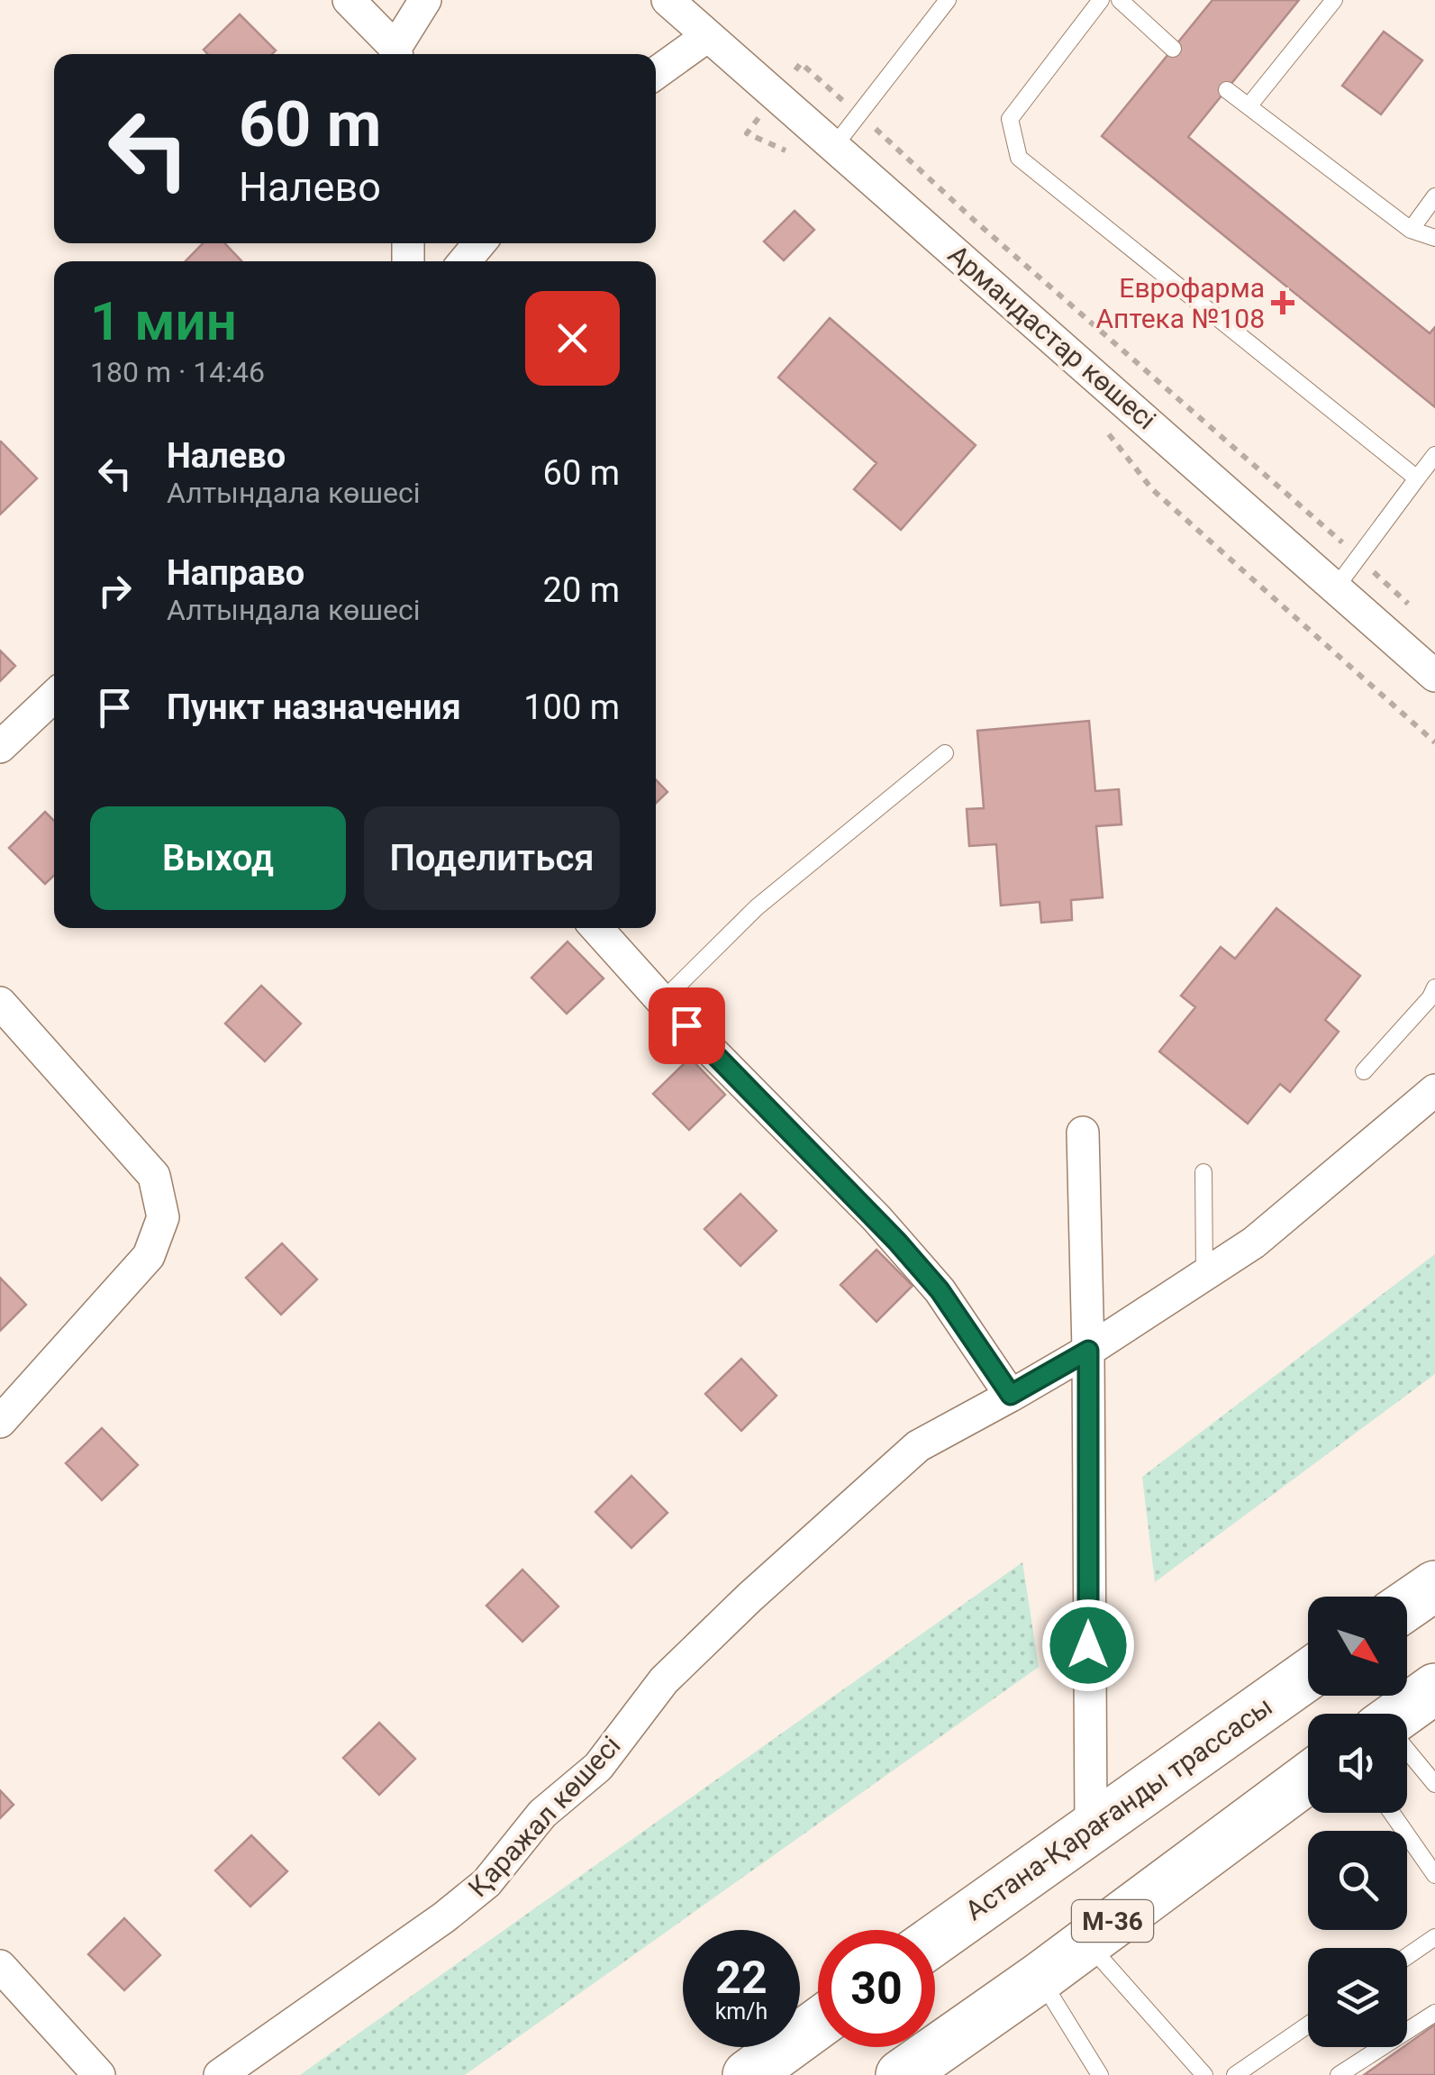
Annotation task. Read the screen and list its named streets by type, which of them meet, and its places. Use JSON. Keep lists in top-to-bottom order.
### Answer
{
  "streets": {
    "main road": ["Астана-Қарағанды трассасы", "M-36"],
    "street": ["Армандастар көшесі", "Қаражал көшесі"]
  },
  "places": {
    "health": ["Еврофарма Аптека №108"]
  },
  "north": "bottom right",
  "page": {
    "turn": ["60 m", "Налево"],
    "heading": ["1 мин", "180 m · 14:46"],
    "list": [
      {
        "name": "Налево",
        "note": "Алтындала көшесі",
        "value": "60 m"
      },
      {
        "name": "Направо",
        "note": "Алтындала көшесі",
        "value": "20 m"
      },
      {
        "name": "Пункт назначения",
        "value": "100 m"
      }
    ],
    "buttons": ["Выход", "Поделиться"],
    "speed": "22 km/h",
    "limit": "30"
  }
}
